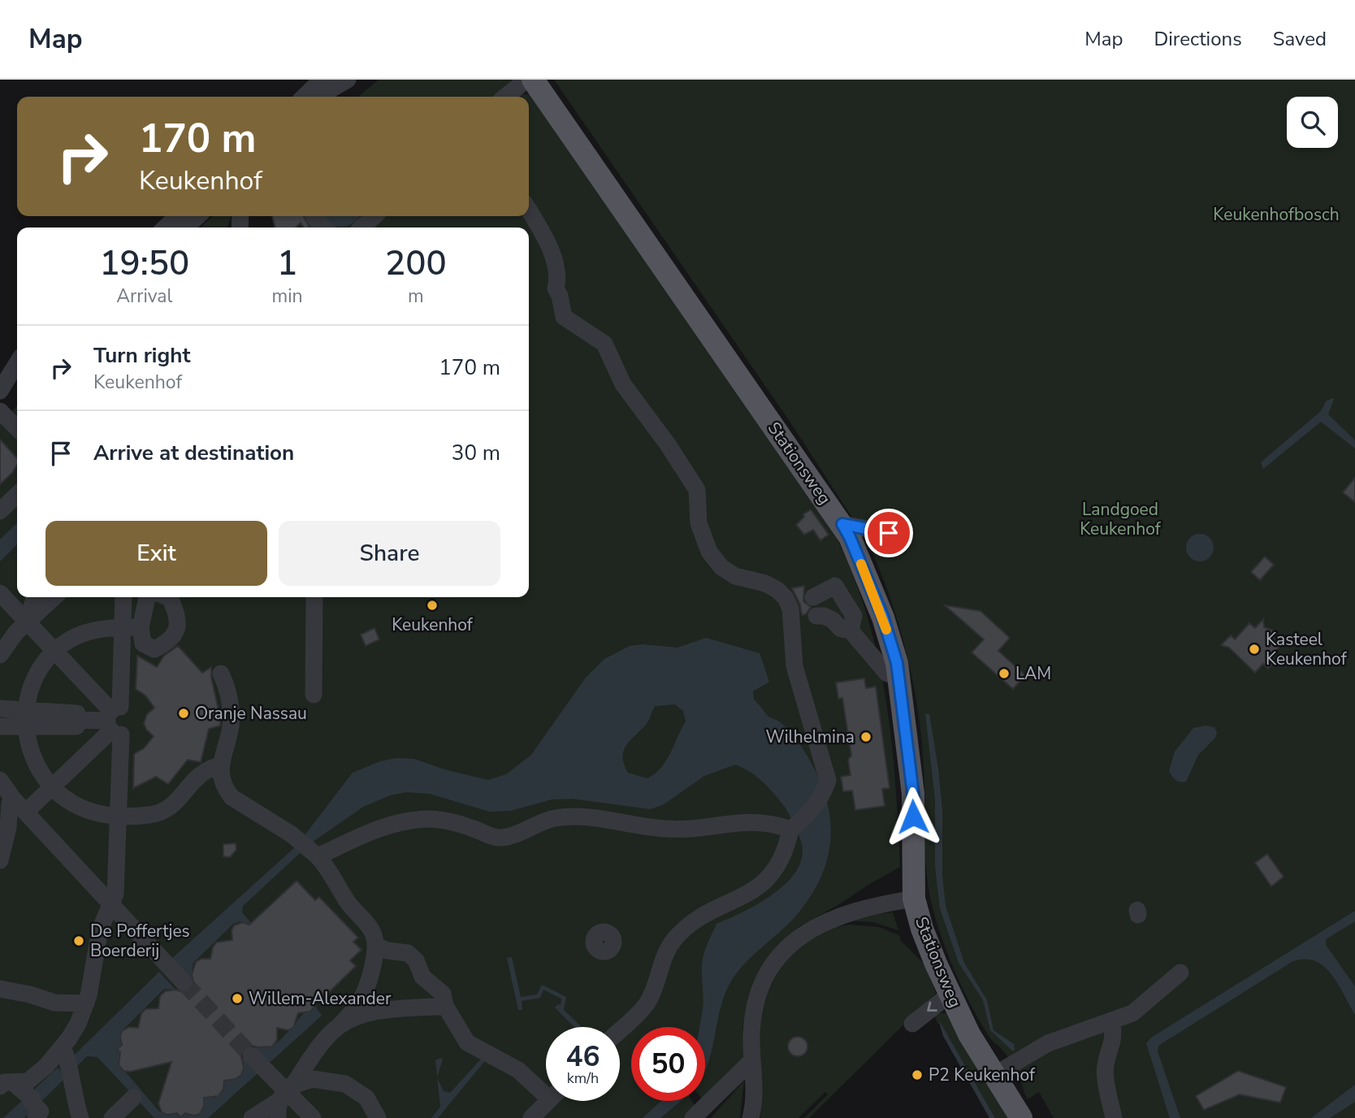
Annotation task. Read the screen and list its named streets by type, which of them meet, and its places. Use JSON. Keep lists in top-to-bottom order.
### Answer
{
  "streets": {
    "main road": ["Stationsweg"]
  },
  "parks": ["Keukenhofbosch", "Landgoed Keukenhof"],
  "places": [
    "Keukenhof",
    "Kasteel Keukenhof",
    "LAM",
    "Oranje Nassau",
    "Wilhelmina",
    "De Poffertjes Boerderij",
    "Willem-Alexander",
    "P2 Keukenhof"
  ],
  "page": {
    "header": "Map",
    "nav": ["Map", "Directions", "Saved"],
    "turn": ["170 m", "Keukenhof"],
    "eta": [
      "19:50",
      "Arrival",
      "1",
      "min",
      "200",
      "m"
    ],
    "list": [
      {
        "name": "Turn right",
        "note": "Keukenhof",
        "value": "170 m"
      },
      {
        "name": "Arrive at destination",
        "value": "30 m"
      }
    ],
    "buttons": ["Exit", "Share"],
    "speed": "46 km/h",
    "limit": "50"
  }
}
